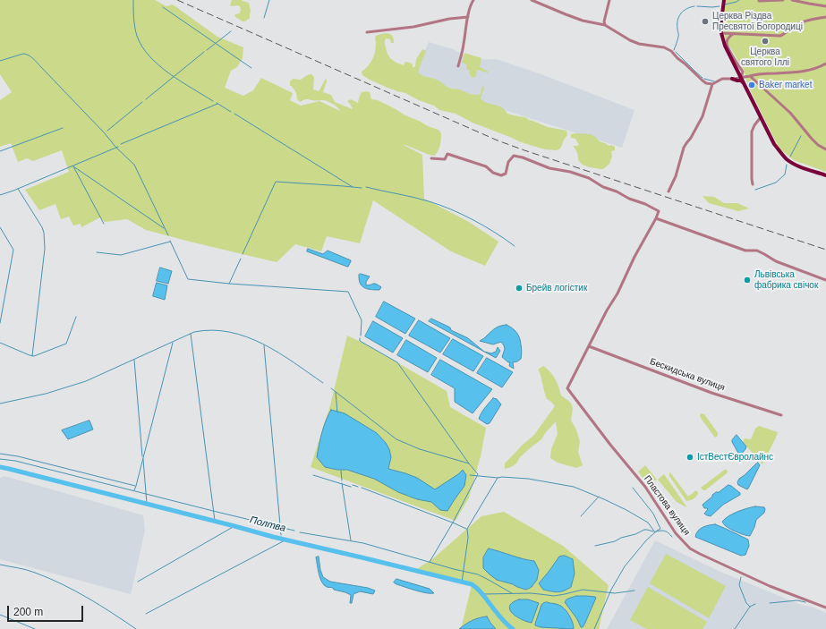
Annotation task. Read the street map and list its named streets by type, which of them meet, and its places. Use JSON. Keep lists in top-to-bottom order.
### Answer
{
  "streets": {
    "street": ["Бескидська вулиця", "Пластова вулиця"]
  },
  "crossings": [
    ["Бескидська вулиця", "Пластова вулиця"]
  ],
  "water": ["Полтва"],
  "places": [
    "Церква Різдва Пресвятої Богородиці",
    "Церква святого Іллі",
    "Baker market",
    "Львівська фабрика свічок",
    "Брейв логістик",
    "ІстВестЄвролайнс"
  ],
  "scale_bar": "200 m"
}
